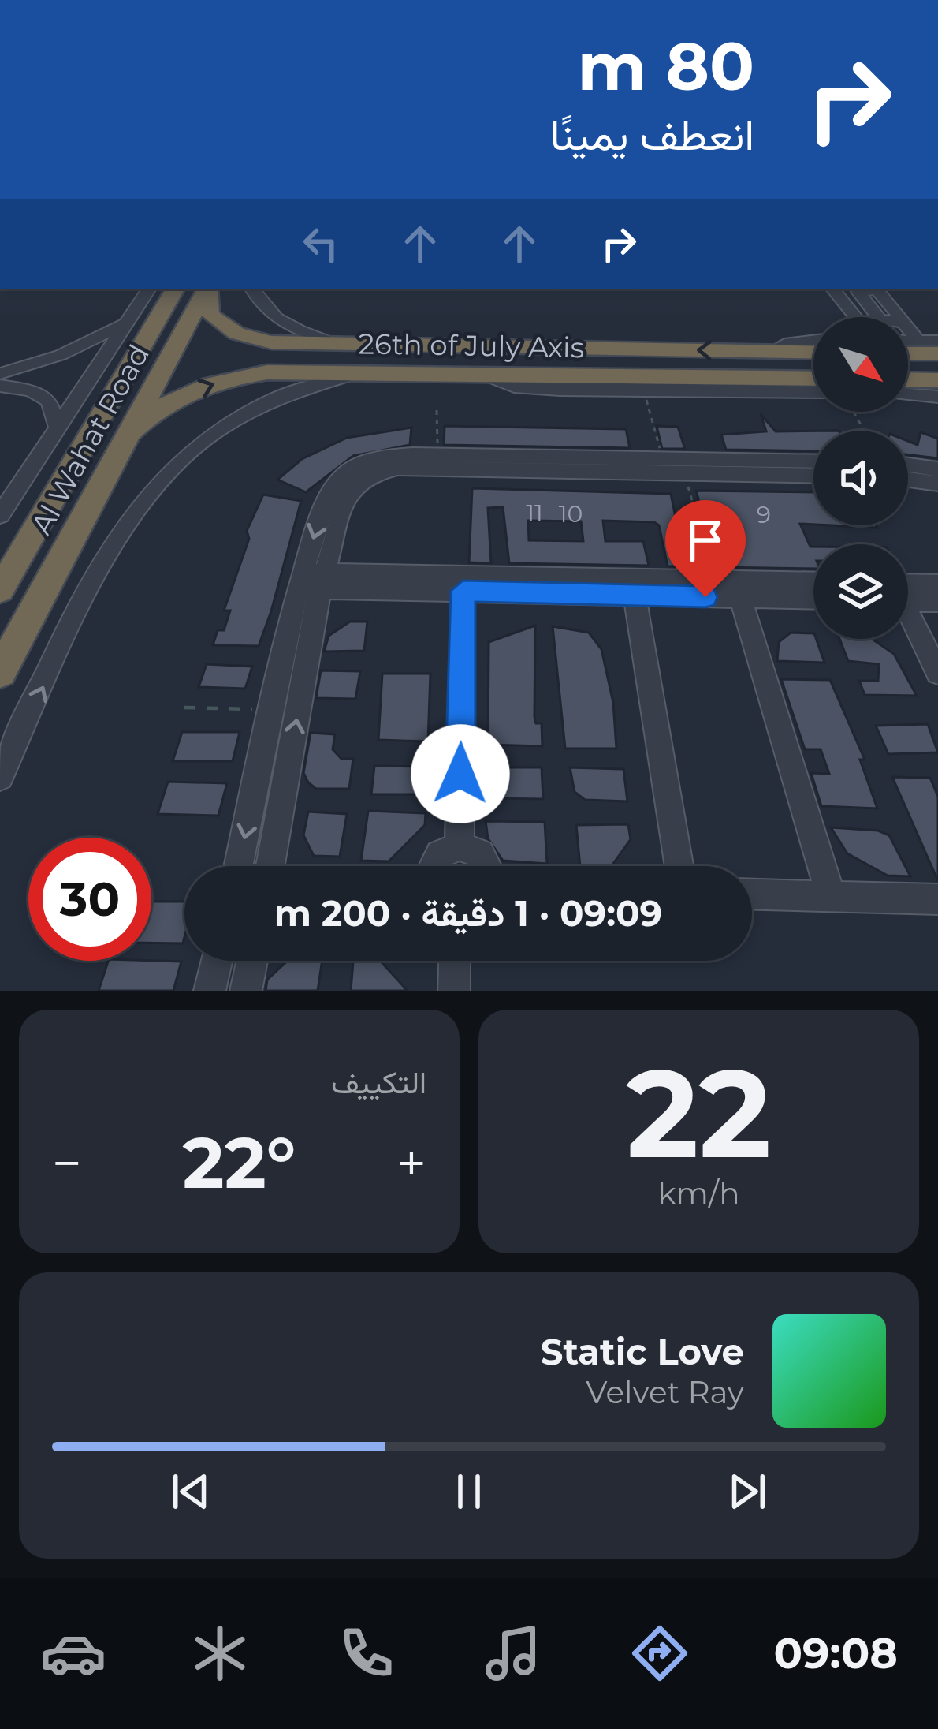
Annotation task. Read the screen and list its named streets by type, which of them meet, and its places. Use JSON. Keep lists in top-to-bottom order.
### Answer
{
  "streets": {
    "highway": ["26th of July Axis", "Al Wahat Road"]
  },
  "crossings": [
    ["26th of July Axis", "Al Wahat Road"]
  ],
  "house_numbers": ["11", "10", "9"],
  "north": "bottom right",
  "page": {
    "turn": ["80 m", "انعطف يمينًا"],
    "limit": "30",
    "trip": "09:09 · 1 دقيقة · 200 m",
    "tile": [
      ["22", "km/h"],
      "التكييف"
    ],
    "heat": ["−", "22°", "+"],
    "song": ["Static Love", "Velvet Ray"],
    "tabs": "09:08"
  }
}
